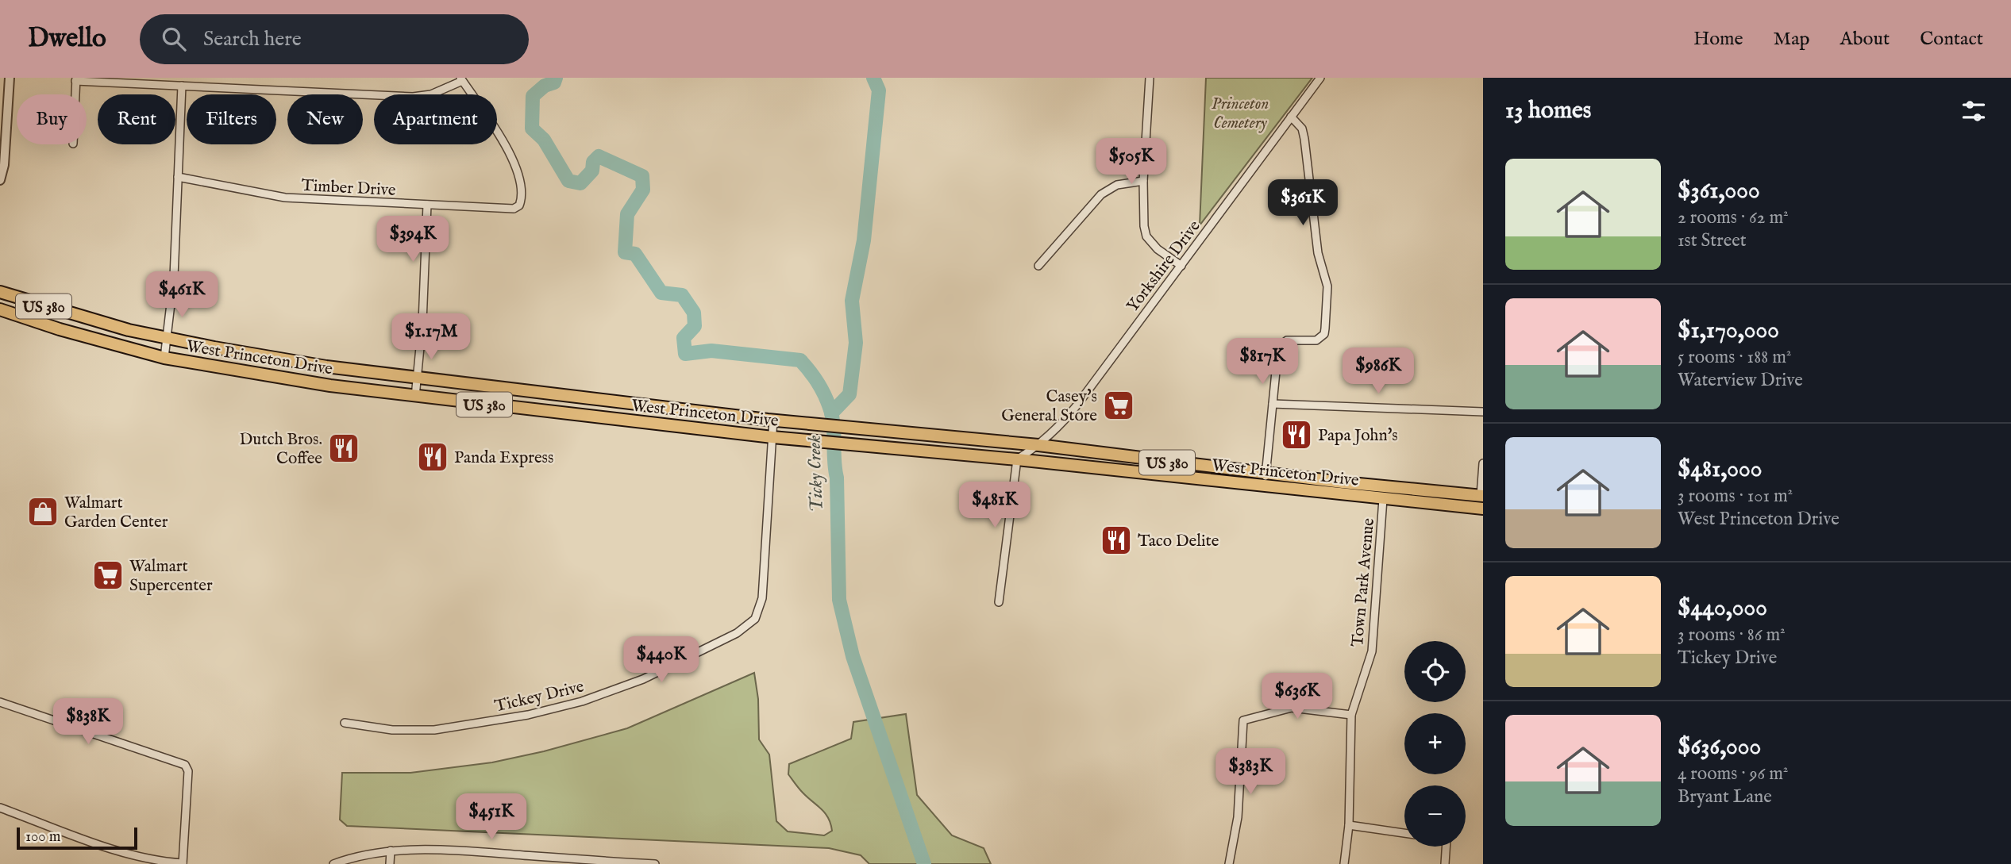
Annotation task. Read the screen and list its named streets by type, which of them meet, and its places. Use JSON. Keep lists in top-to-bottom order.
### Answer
{
  "streets": {
    "highway": ["US 380", "West Princeton Drive"],
    "street": [
      "Timber Drive",
      "Yorkshire Drive",
      "Town Park Avenue",
      "Tickey Drive"
    ]
  },
  "crossings": [
    ["Yorkshire Drive", "West Princeton Drive"],
    ["West Princeton Drive", "Town Park Avenue"],
    ["West Princeton Drive", "Tickey Drive"]
  ],
  "water": ["Ticky Creek"],
  "parks": ["Princeton Cemetery"],
  "places": {
    "supermarket": ["Casey's General Store", "Walmart Supercenter"],
    "restaurant": [
      "Papa John's",
      "Dutch Bros. Coffee",
      "Panda Express",
      "Taco Delite"
    ],
    "shop": ["Walmart Garden Center"]
  },
  "scale_bar": "100 m",
  "page": {
    "header": "Dwello",
    "search": "Search here",
    "nav": [
      "Home",
      "Map",
      "About",
      "Contact"
    ],
    "heading": "13 homes",
    "chip": [
      "Buy",
      "Rent",
      "Filters",
      "New",
      "Apartment"
    ],
    "price": [
      "$505K",
      "$361K",
      "$394K",
      "$461K",
      "$1.17M",
      "$817K",
      "$986K",
      "$481K",
      "$440K",
      "$636K",
      "$838K",
      "$383K",
      "$451K"
    ],
    "list": [
      {
        "name": "$361,000",
        "note": "2 rooms · 62 m² · 1st Street"
      },
      {
        "name": "$1,170,000",
        "note": "5 rooms · 188 m² · Waterview Drive"
      },
      {
        "name": "$481,000",
        "note": "3 rooms · 101 m² · West Princeton Drive"
      },
      {
        "name": "$440,000",
        "note": "3 rooms · 86 m² · Tickey Drive"
      },
      {
        "name": "$636,000",
        "note": "4 rooms · 96 m² · Bryant Lane"
      }
    ],
    "map_buttons": ["+", "−"],
    "scale": "100 m"
  }
}
